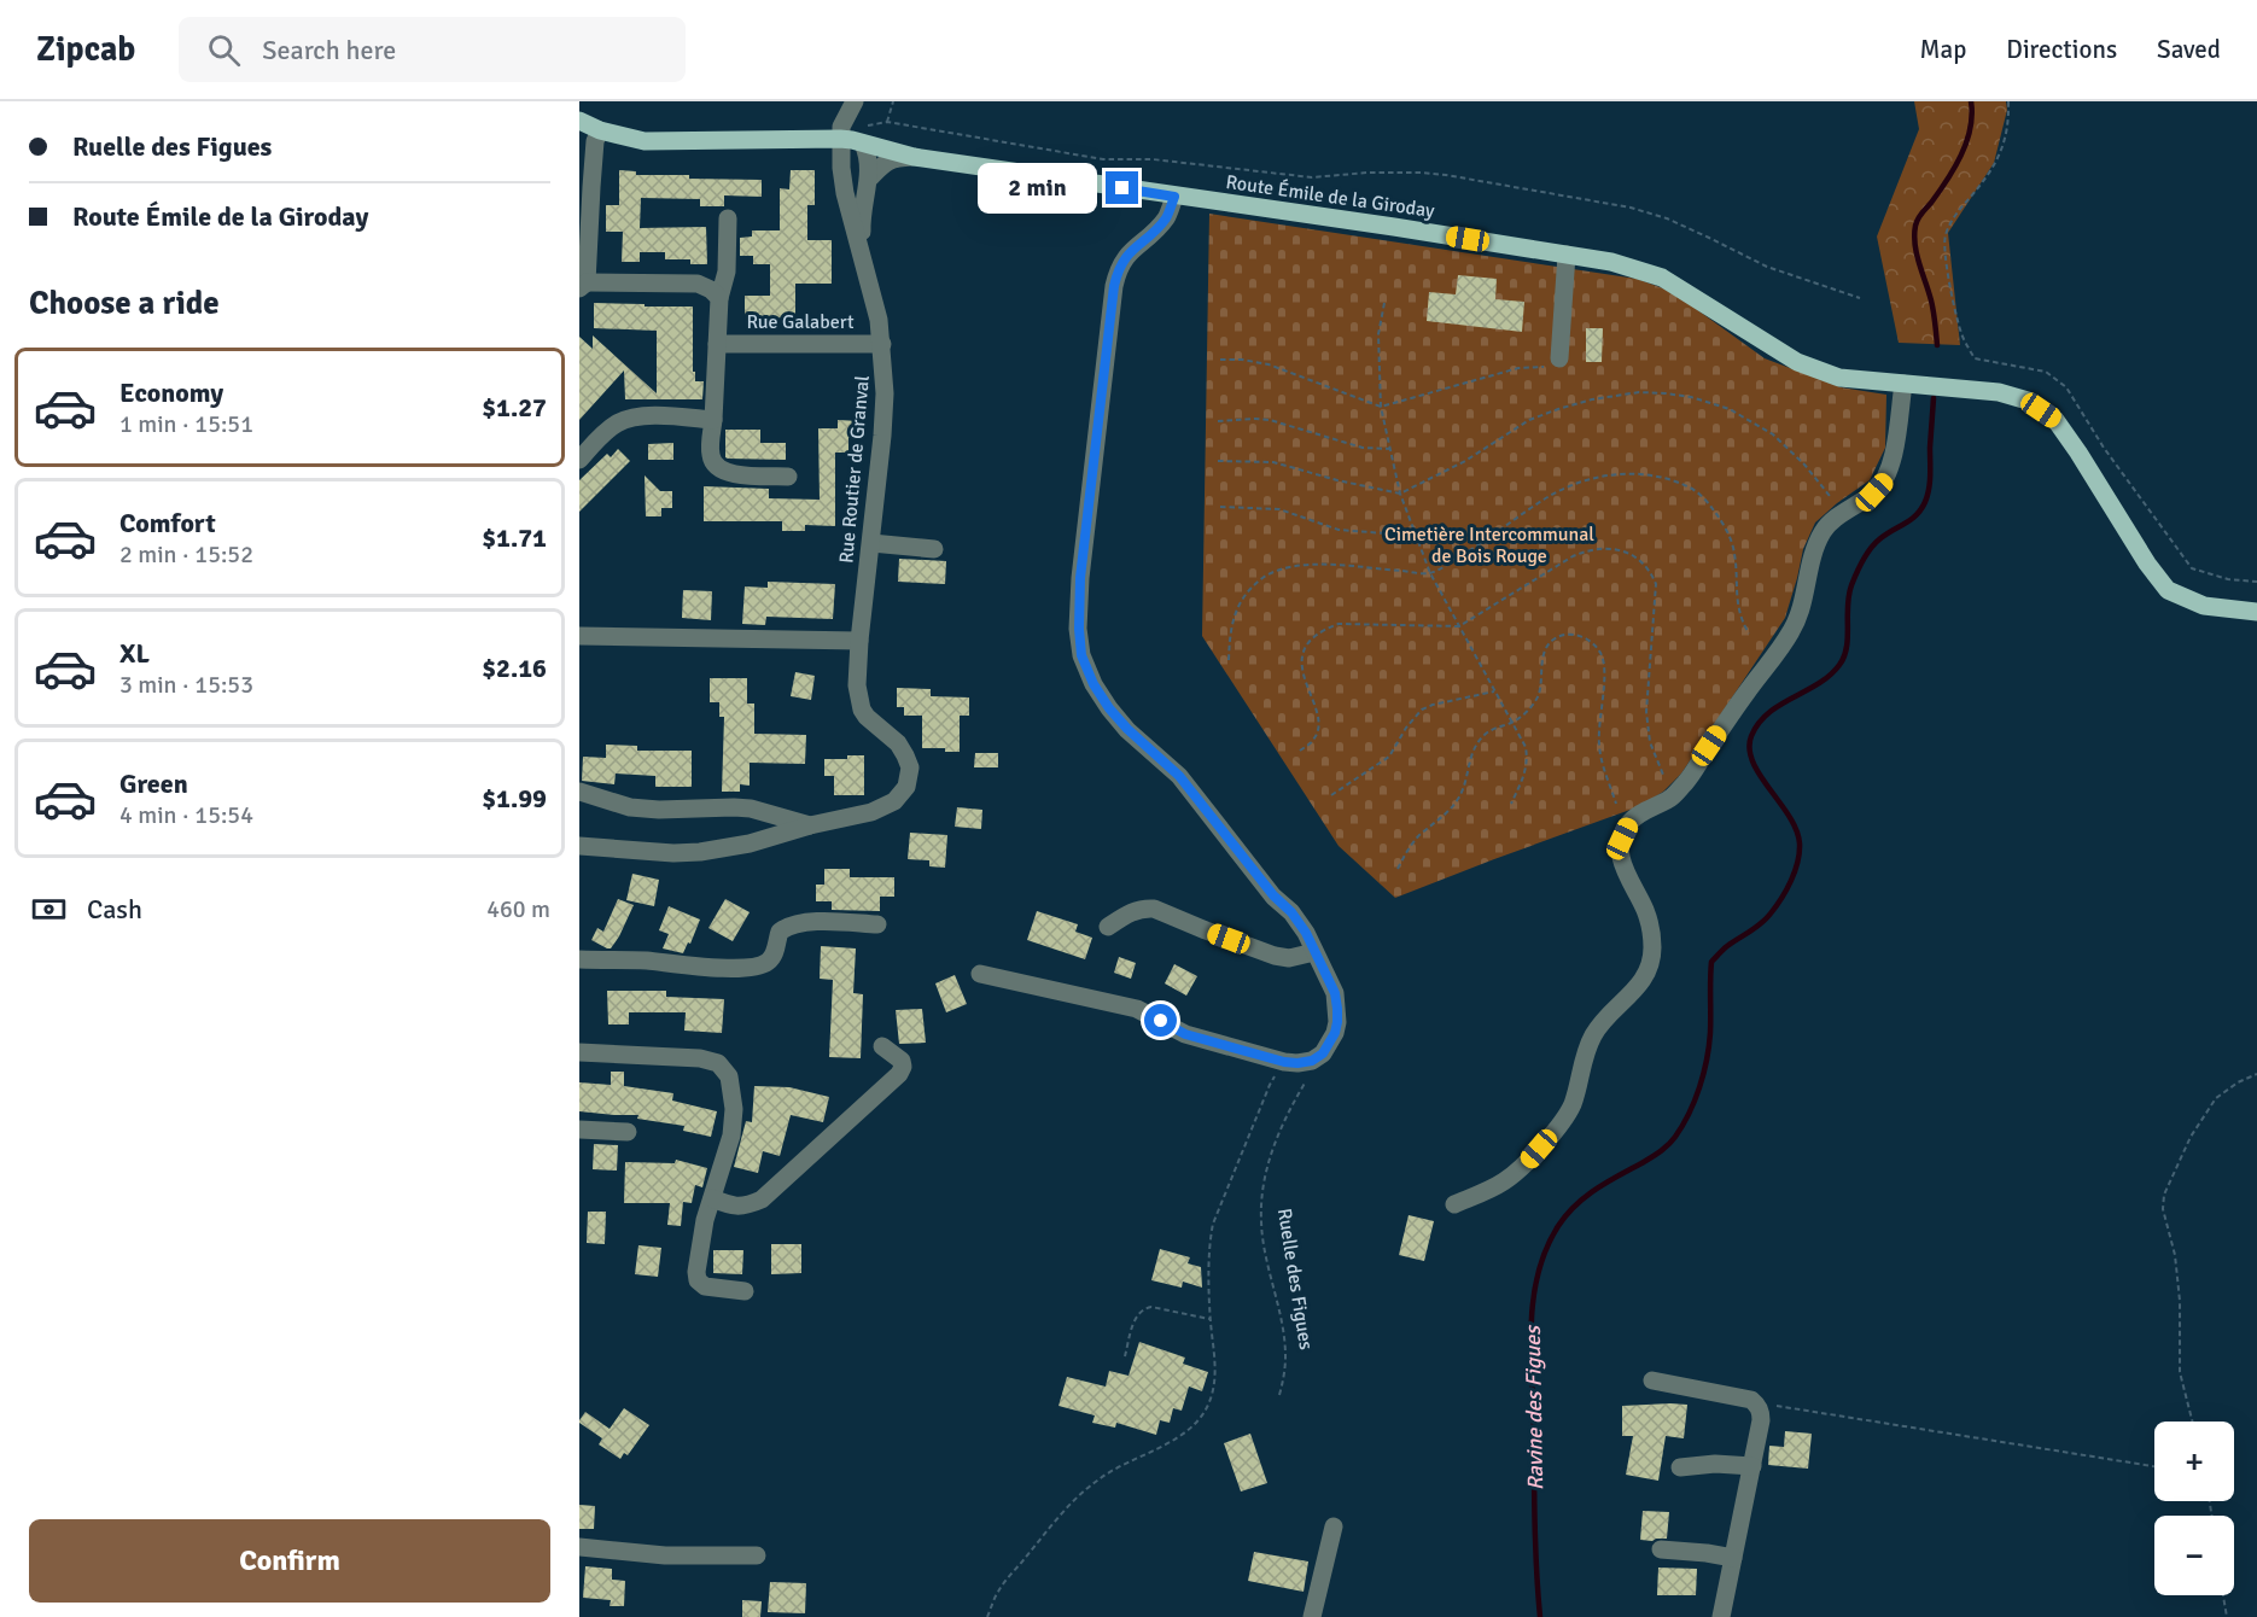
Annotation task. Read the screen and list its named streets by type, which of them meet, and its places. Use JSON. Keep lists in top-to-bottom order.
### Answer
{
  "streets": {
    "main road": ["Route Émile de la Giroday"],
    "street": ["Rue Galabert", "Rue Routier de Granval"],
    "path": ["Ruelle des Figues"]
  },
  "crossings": [
    ["Route Émile de la Giroday", "Rue Routier de Granval"],
    ["Rue Galabert", "Rue Routier de Granval"]
  ],
  "water": ["Ravine des Figues"],
  "parks": ["Cimetière Intercommunal de Bois Rouge"],
  "page": {
    "header": "Zipcab",
    "search": "Search here",
    "nav": ["Map", "Directions", "Saved"],
    "banner": ["Ruelle des Figues", "Route Émile de la Giroday"],
    "bubble": "2 min",
    "heading": "Choose a ride",
    "list": [
      {
        "name": "Economy",
        "note": "1 min · 15:51",
        "value": "$1.27"
      },
      {
        "name": "Comfort",
        "note": "2 min · 15:52",
        "value": "$1.71"
      },
      {
        "name": "XL",
        "note": "3 min · 15:53",
        "value": "$2.16"
      },
      {
        "name": "Green",
        "note": "4 min · 15:54",
        "value": "$1.99"
      }
    ],
    "pay": ["Cash", "460 m"],
    "map_buttons": ["+", "−"],
    "buttons": "Confirm"
  }
}
